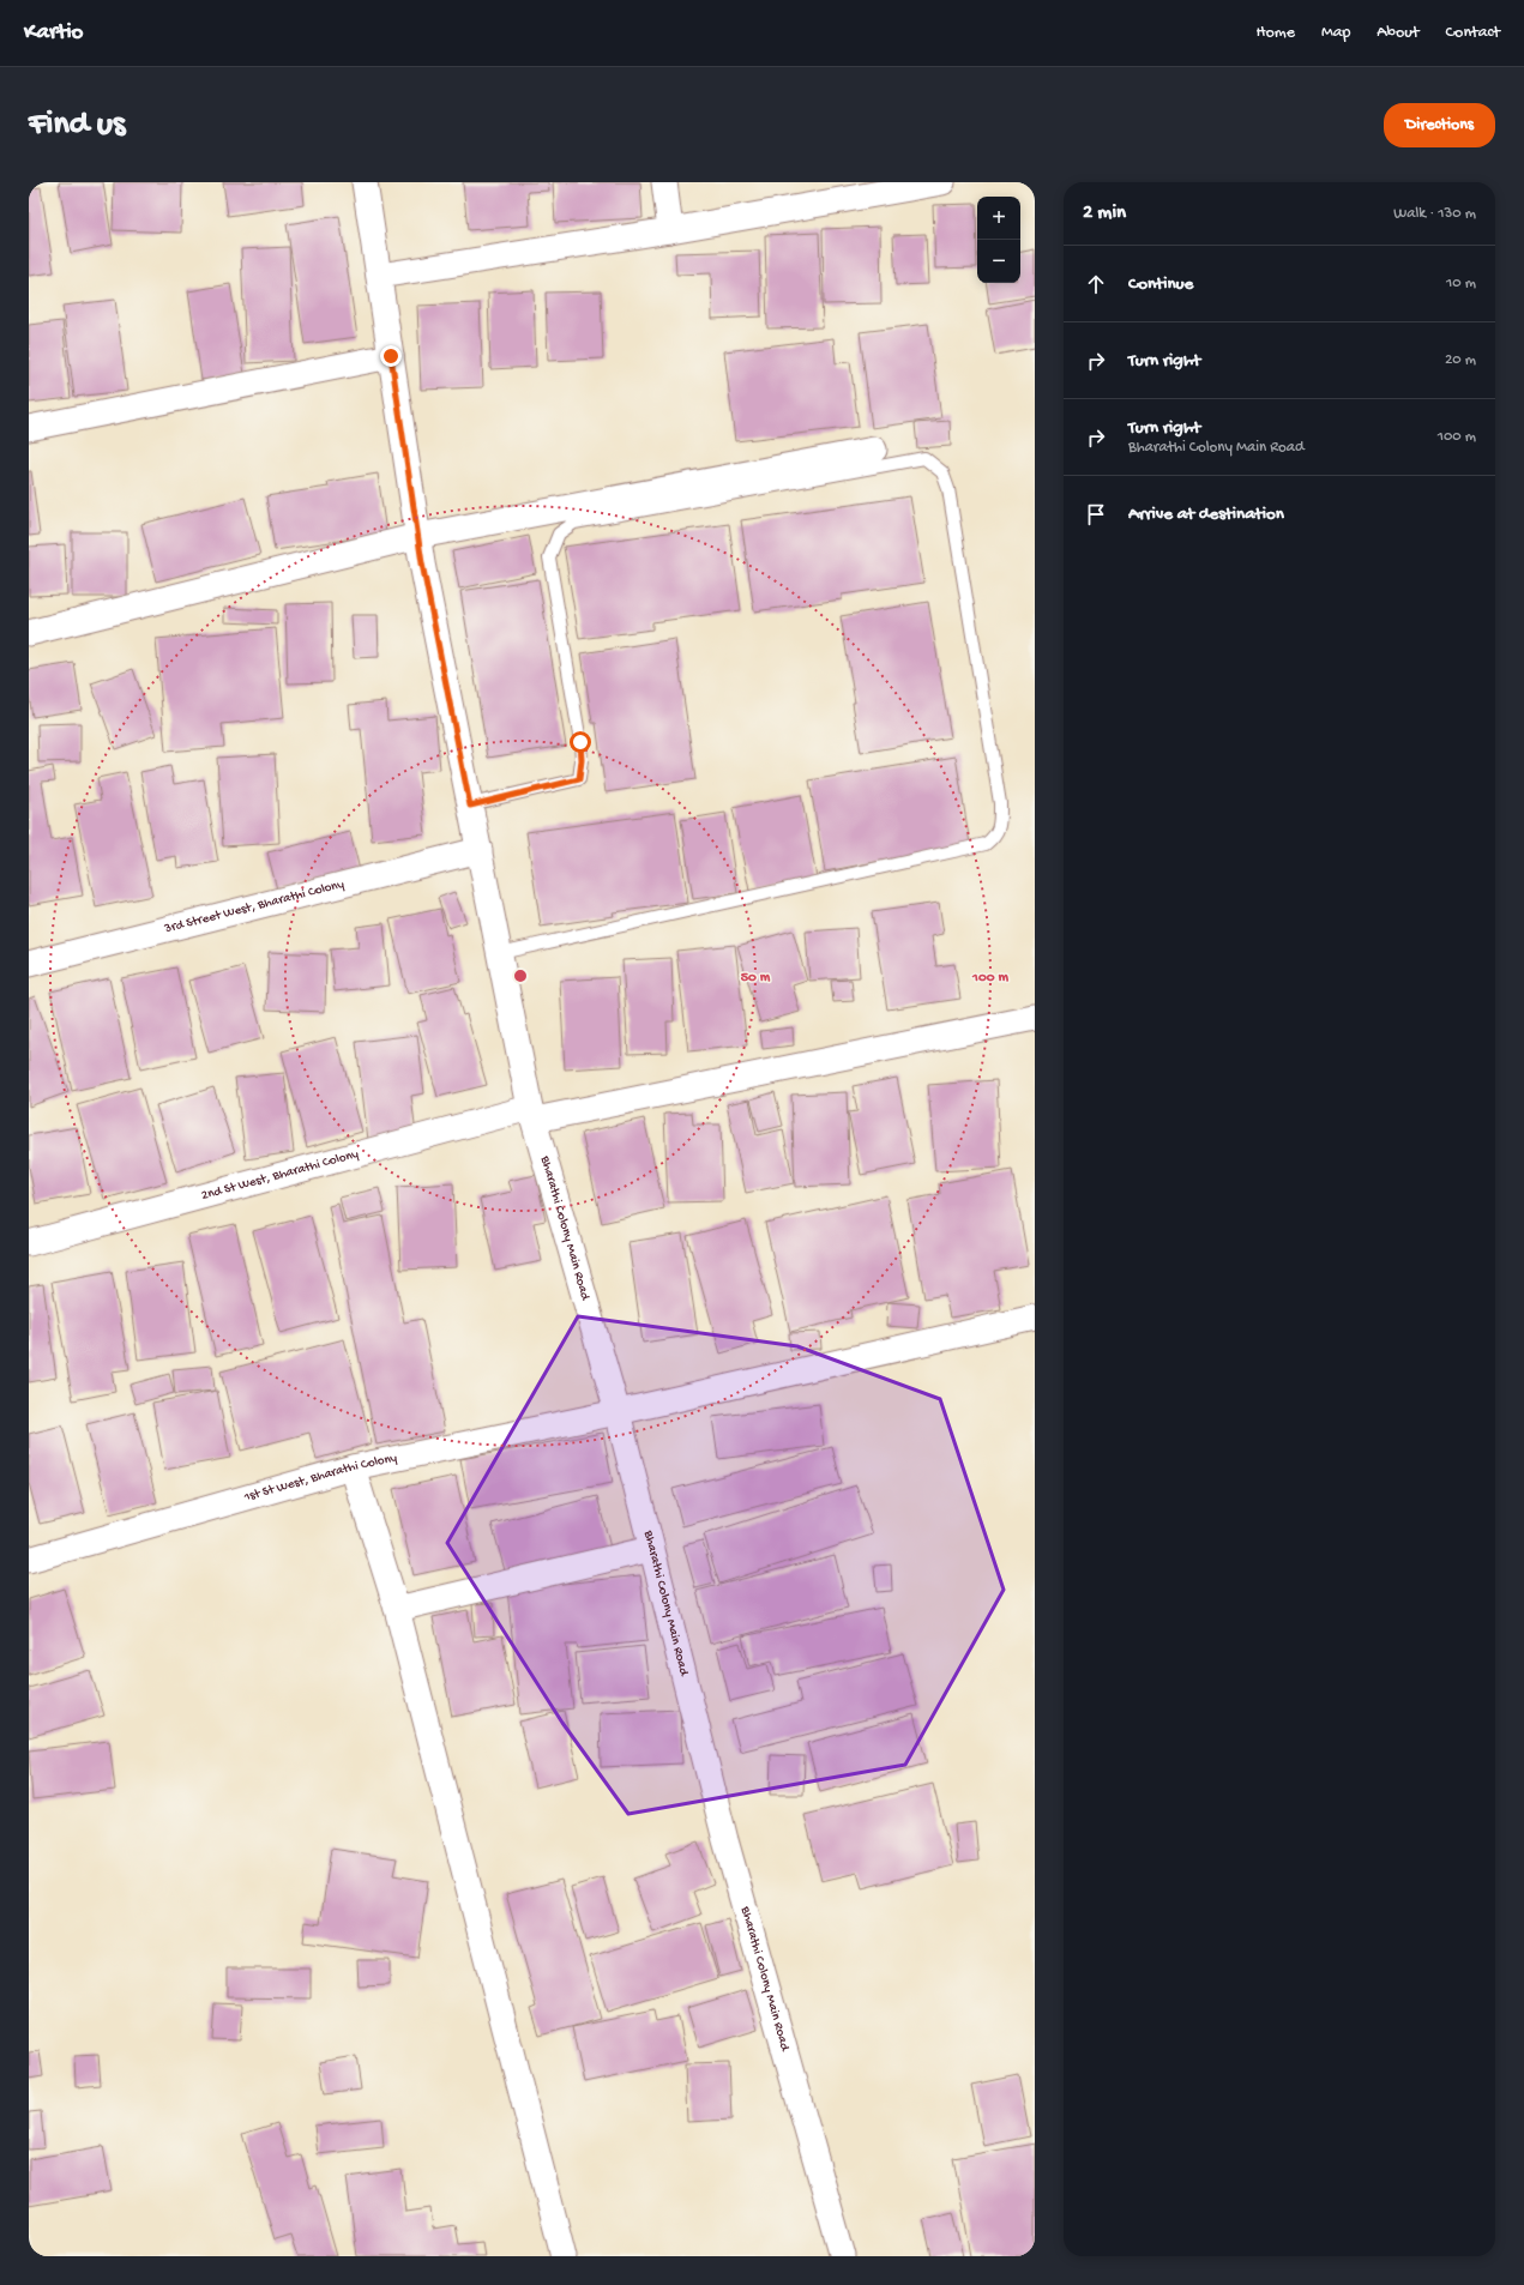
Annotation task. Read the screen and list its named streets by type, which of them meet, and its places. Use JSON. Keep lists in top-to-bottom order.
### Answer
{
  "streets": {
    "street": [
      "3rd Street West, Bharathi Colony",
      "2nd St West, Bharathi Colony",
      "Bharathi Colony Main Road",
      "1st St West, Bharathi Colony"
    ]
  },
  "crossings": [
    ["3rd Street West, Bharathi Colony", "Bharathi Colony Main Road"],
    ["2nd St West, Bharathi Colony", "Bharathi Colony Main Road"],
    ["Bharathi Colony Main Road", "1st St West, Bharathi Colony"]
  ],
  "page": {
    "header": "Kartio",
    "nav": [
      "Home",
      "Map",
      "About",
      "Contact"
    ],
    "buttons": "Directions",
    "title": "Find us",
    "heading": ["2 min", "Walk · 130 m"],
    "map_buttons": ["+", "−"],
    "list": [
      ["Continue", "10 m"],
      ["Turn right", "20 m"],
      ["Turn right", "Bharathi Colony Main Road", "100 m"],
      "Arrive at destination"
    ]
  },
  "rings": ["50 m", "100 m"]
}
